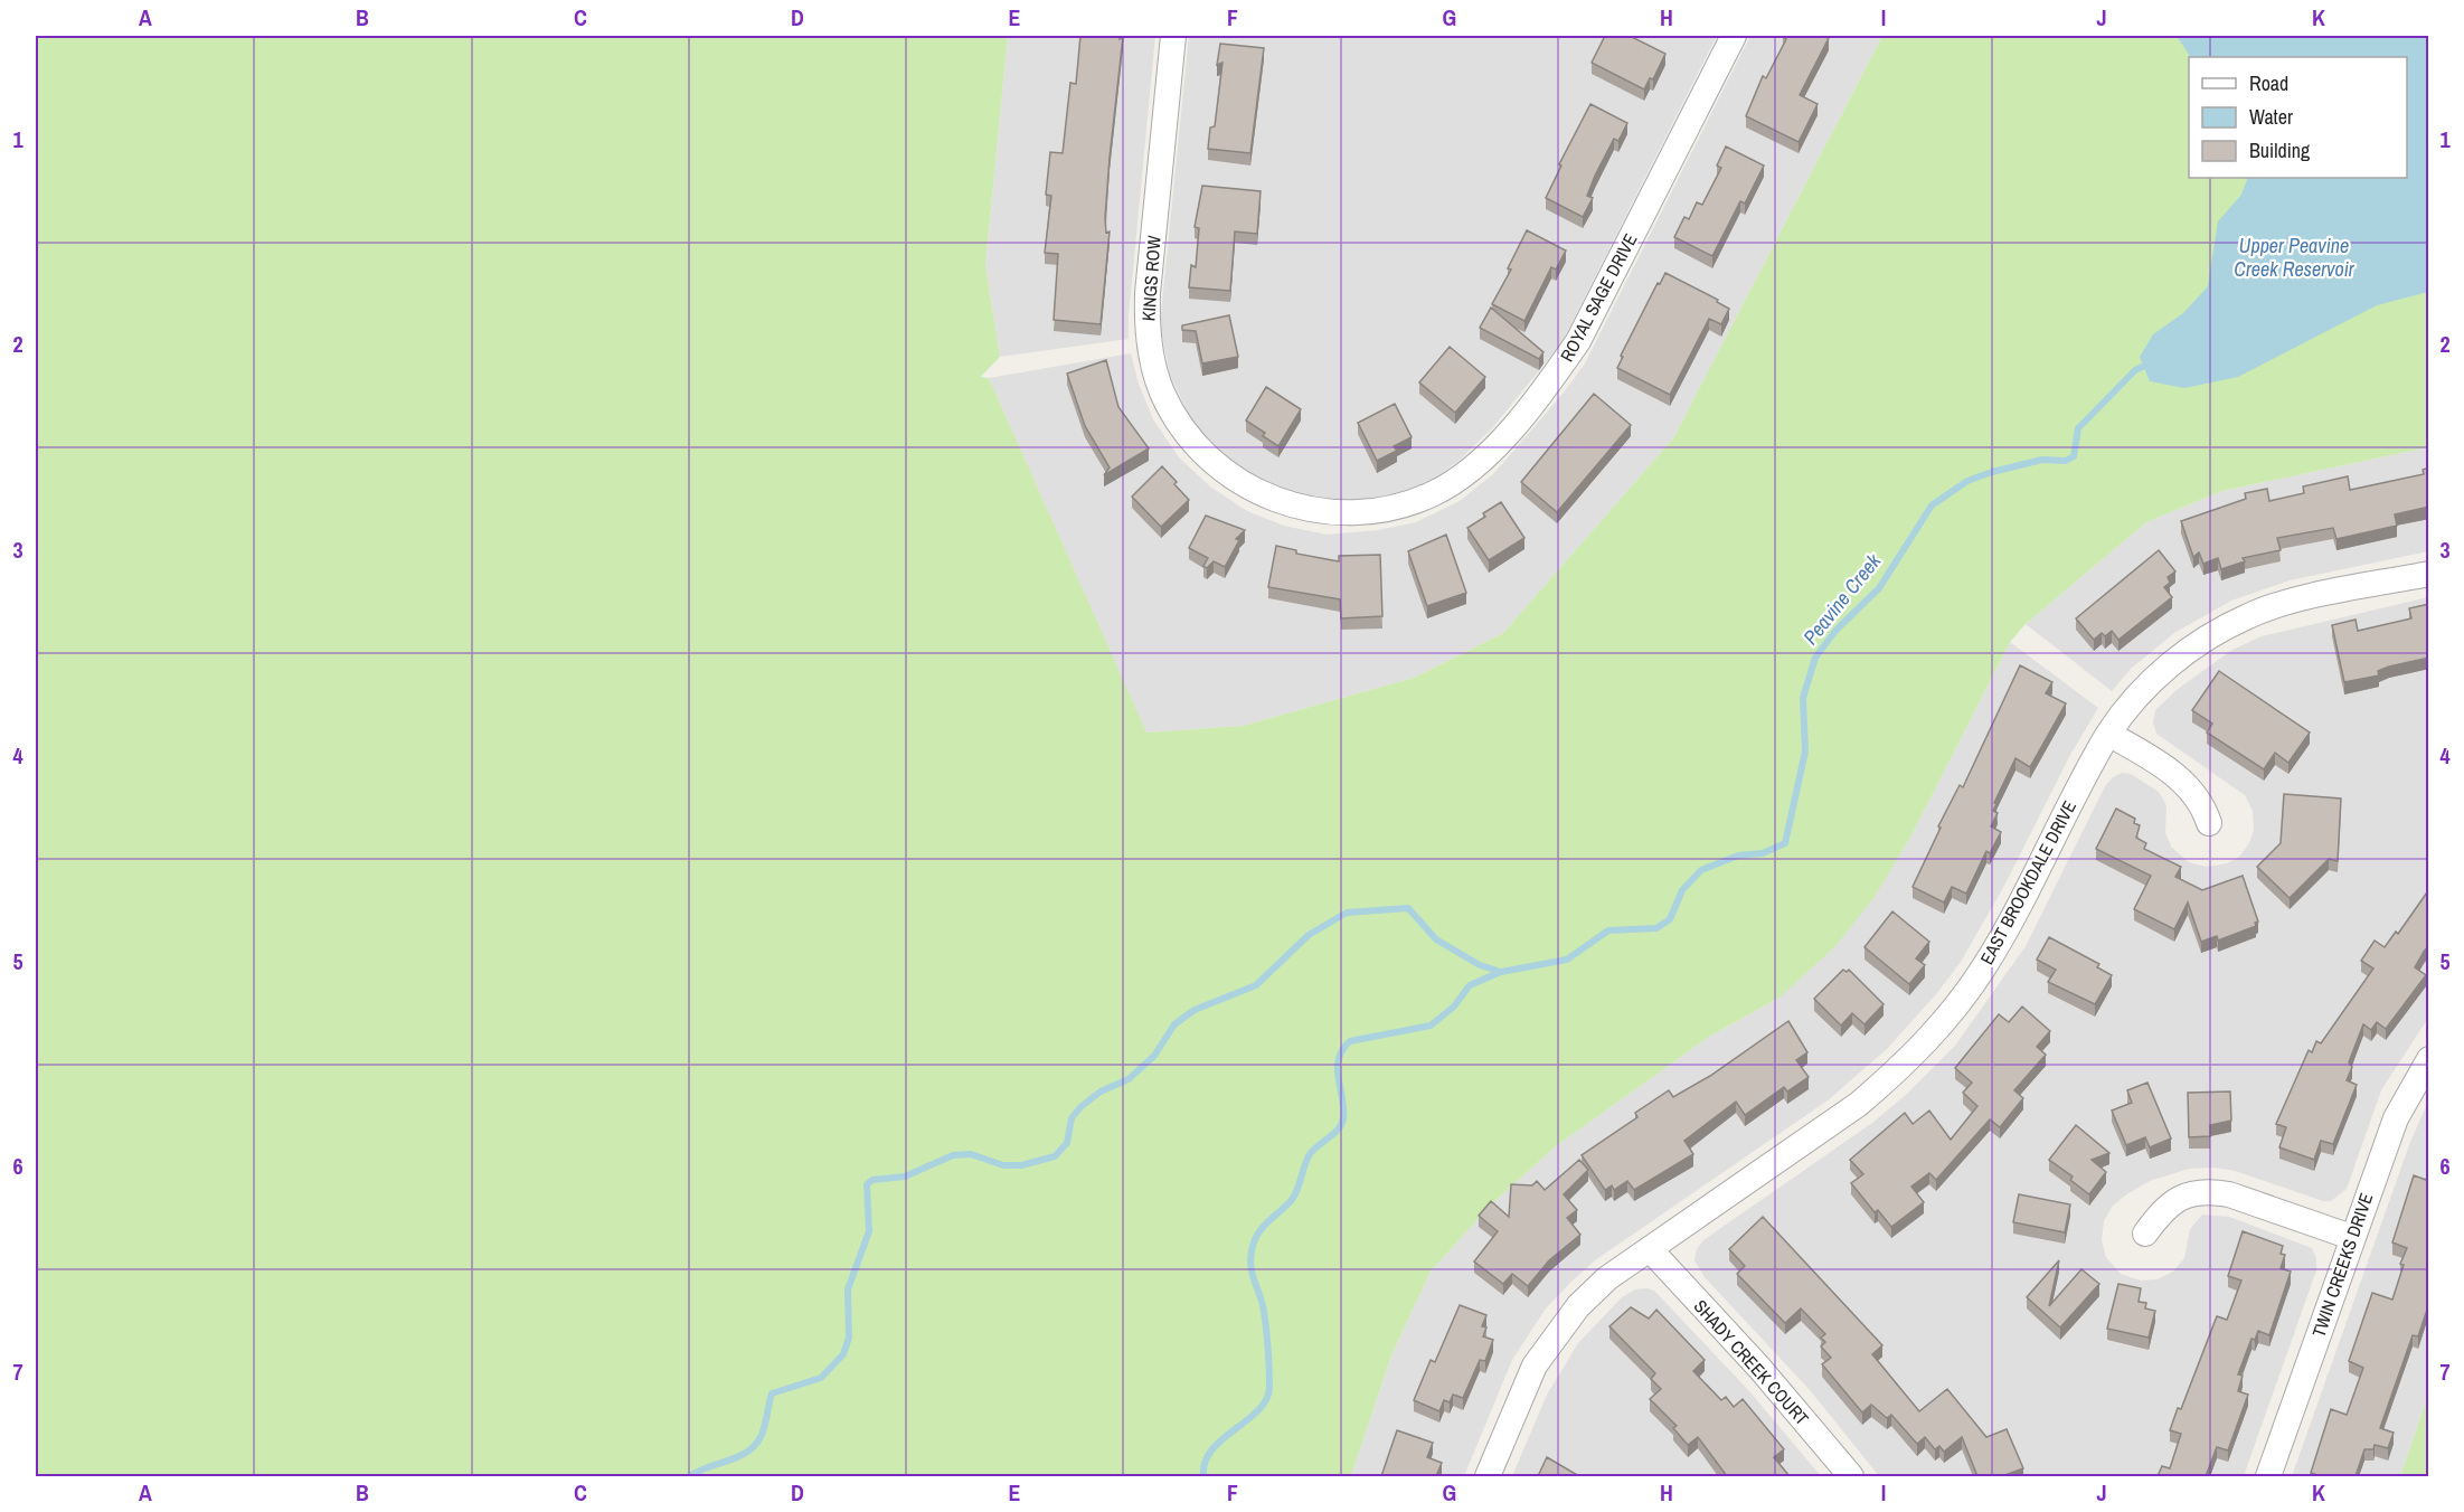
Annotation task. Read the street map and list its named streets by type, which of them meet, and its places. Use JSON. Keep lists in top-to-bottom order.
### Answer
{
  "streets": {
    "street": [
      "KINGS ROW",
      "ROYAL SAGE DRIVE",
      "EAST BROOKDALE DRIVE",
      "TWIN CREEKS DRIVE",
      "SHADY CREEK COURT"
    ]
  },
  "crossings": [
    ["KINGS ROW", "ROYAL SAGE DRIVE"],
    ["EAST BROOKDALE DRIVE", "SHADY CREEK COURT"]
  ],
  "water": ["Upper Peavine Creek Reservoir", "Peavine Creek"],
  "legend": ["Road", "Water", "Building"],
  "grid": {
    "columns": [
      "A",
      "B",
      "C",
      "D",
      "E",
      "F",
      "G",
      "H",
      "I",
      "J",
      "K"
    ],
    "rows": [
      "1",
      "2",
      "3",
      "4",
      "5",
      "6",
      "7"
    ]
  }
}
